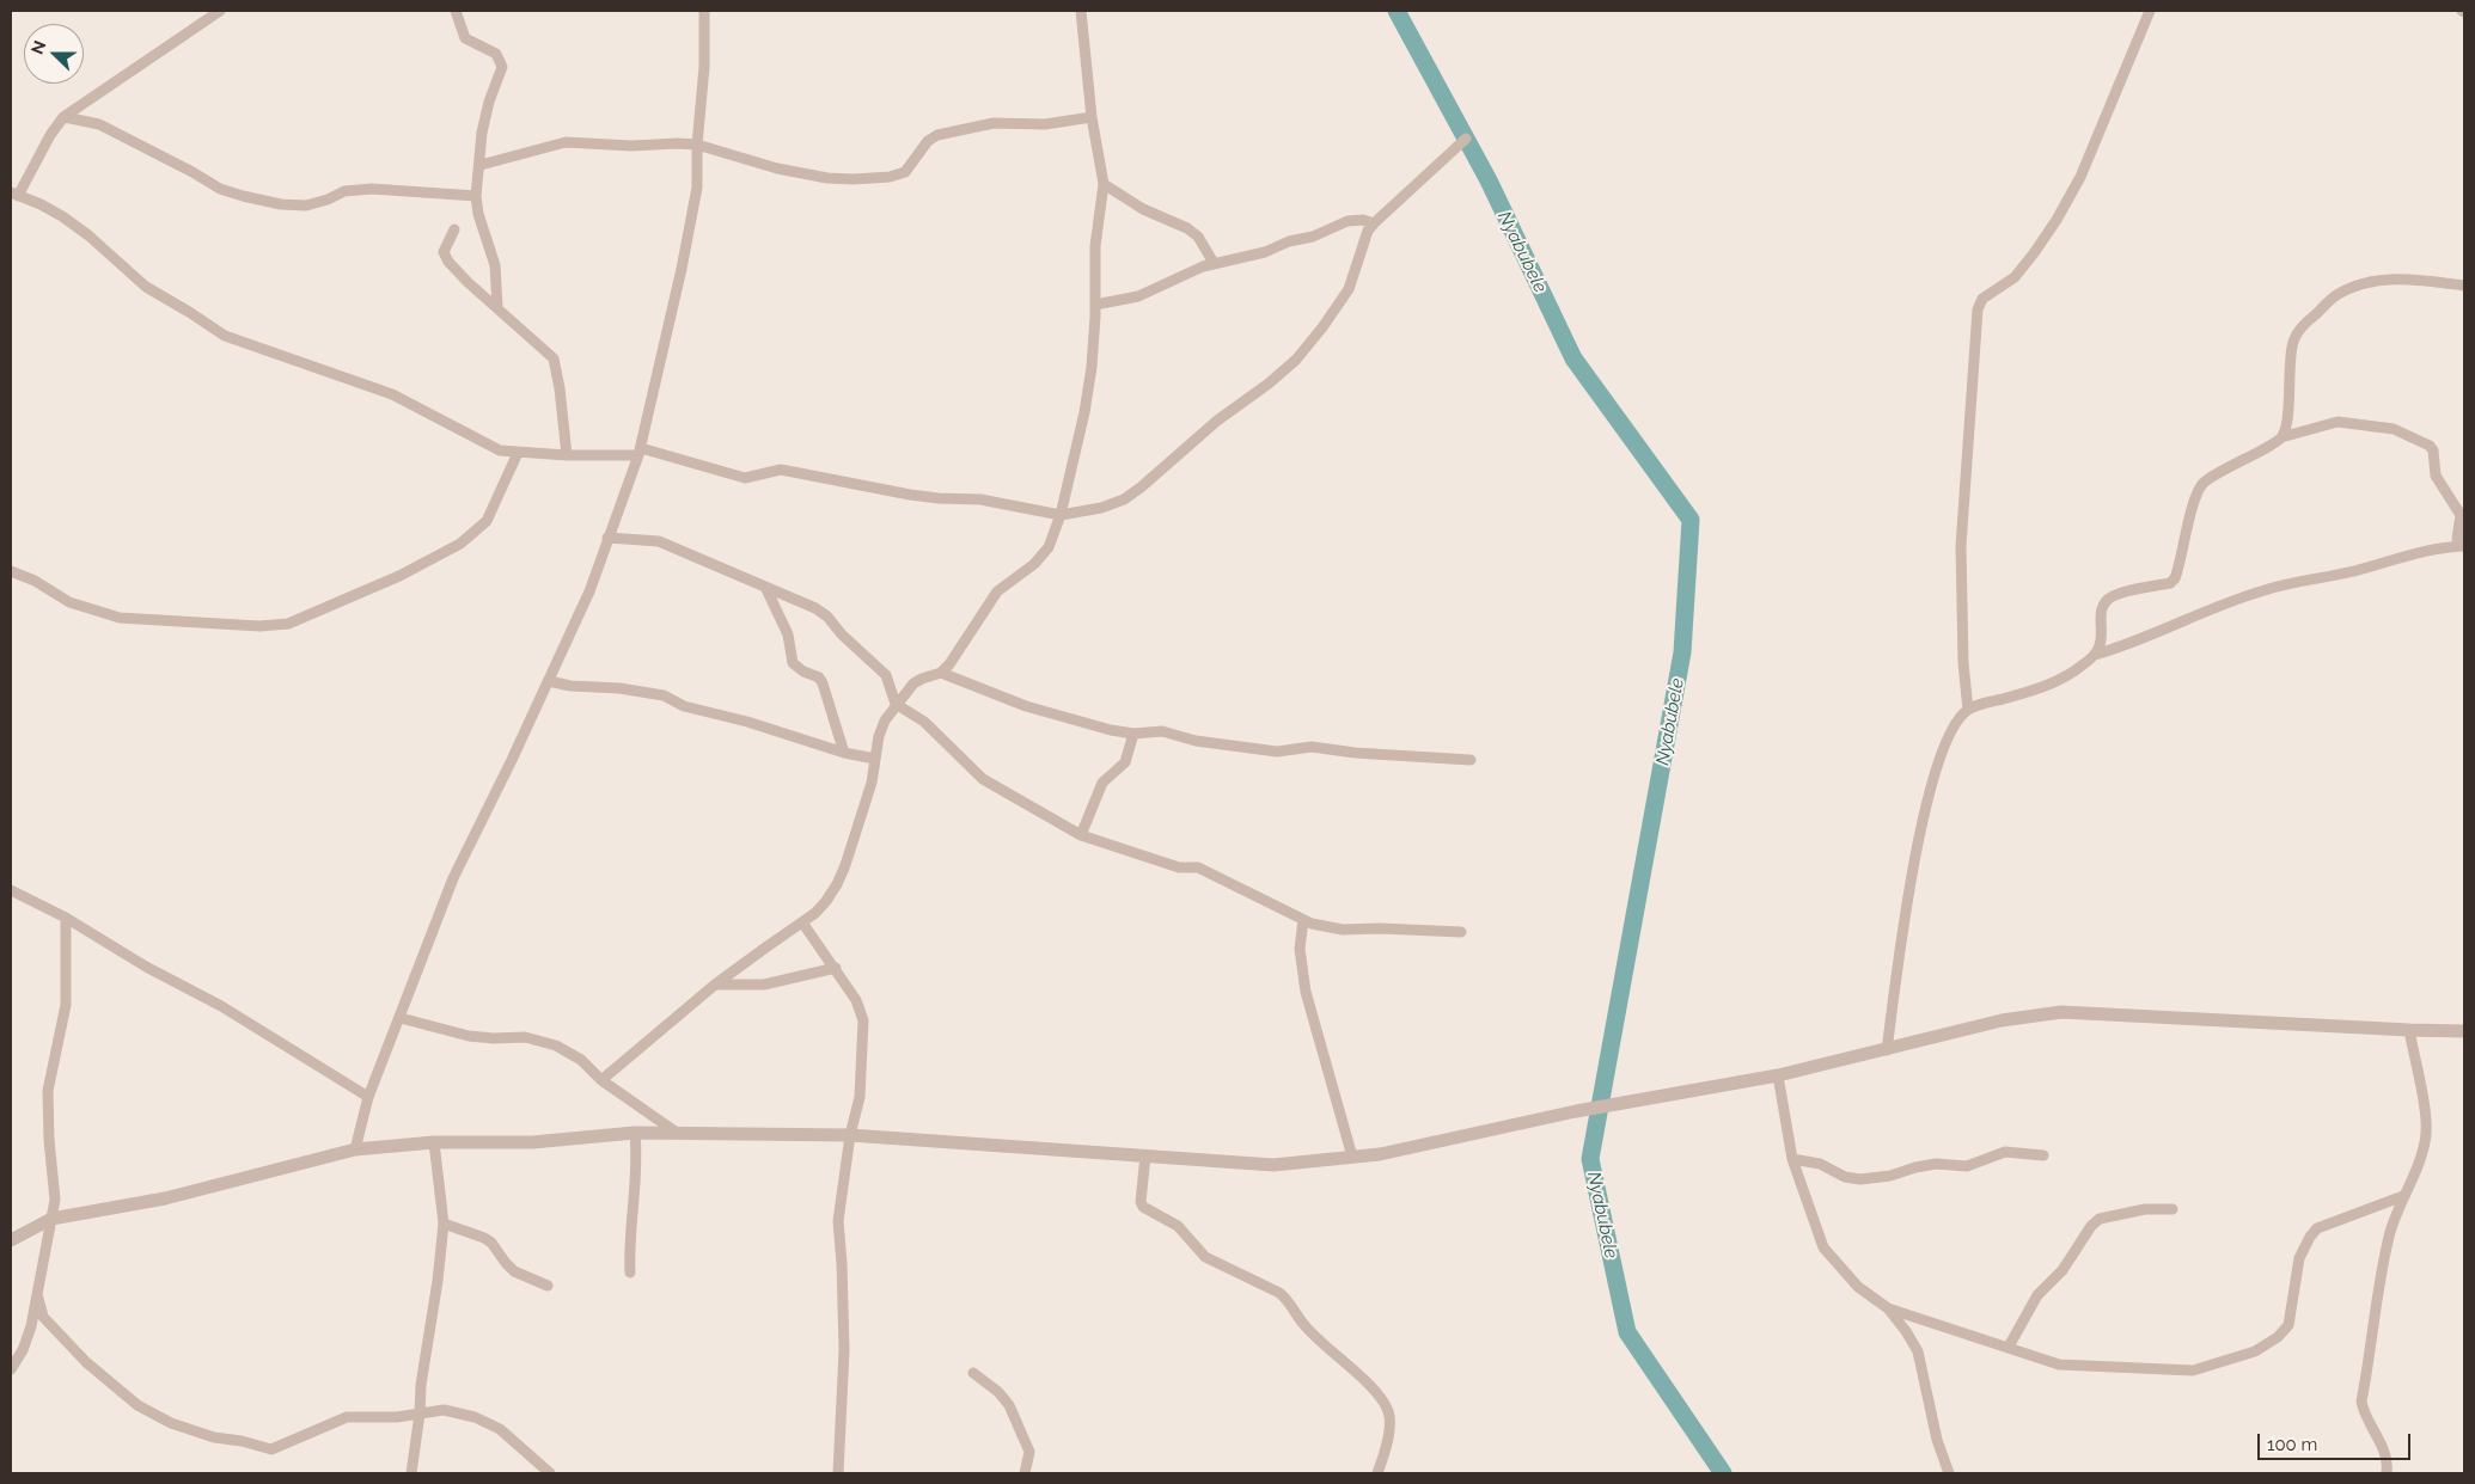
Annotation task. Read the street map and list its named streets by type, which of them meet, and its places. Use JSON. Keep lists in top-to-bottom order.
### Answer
{
  "water": ["Nyabubele"],
  "scale_bar": "100 m",
  "north": "left"
}
